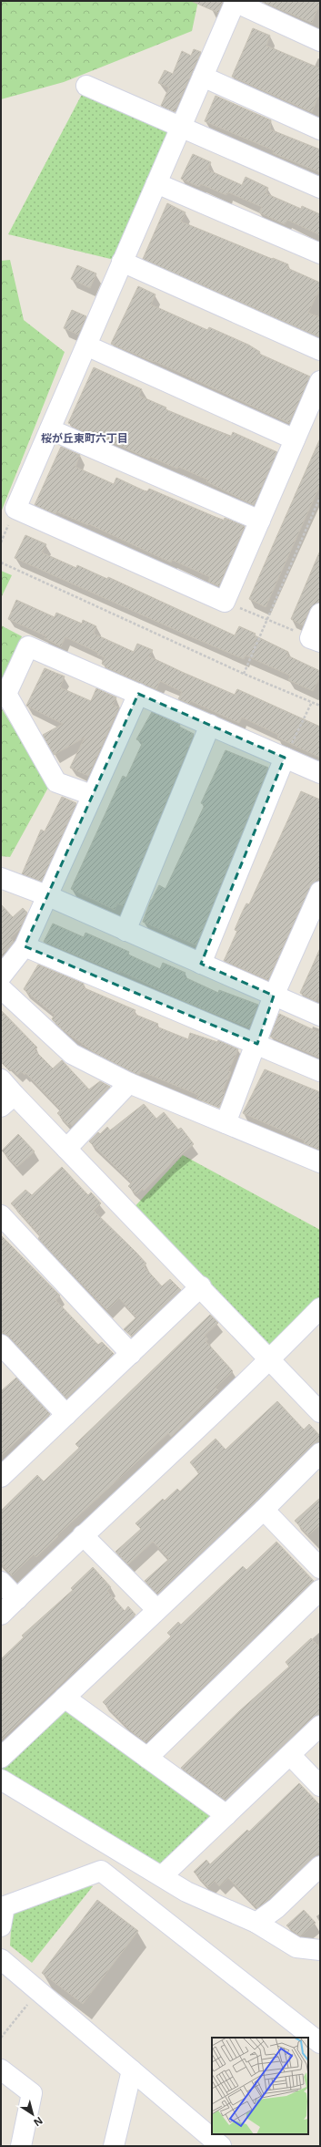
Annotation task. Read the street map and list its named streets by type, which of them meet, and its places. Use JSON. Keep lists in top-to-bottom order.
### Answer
{
  "districts": ["桜が丘東町六丁目"],
  "north": "bottom right"
}
